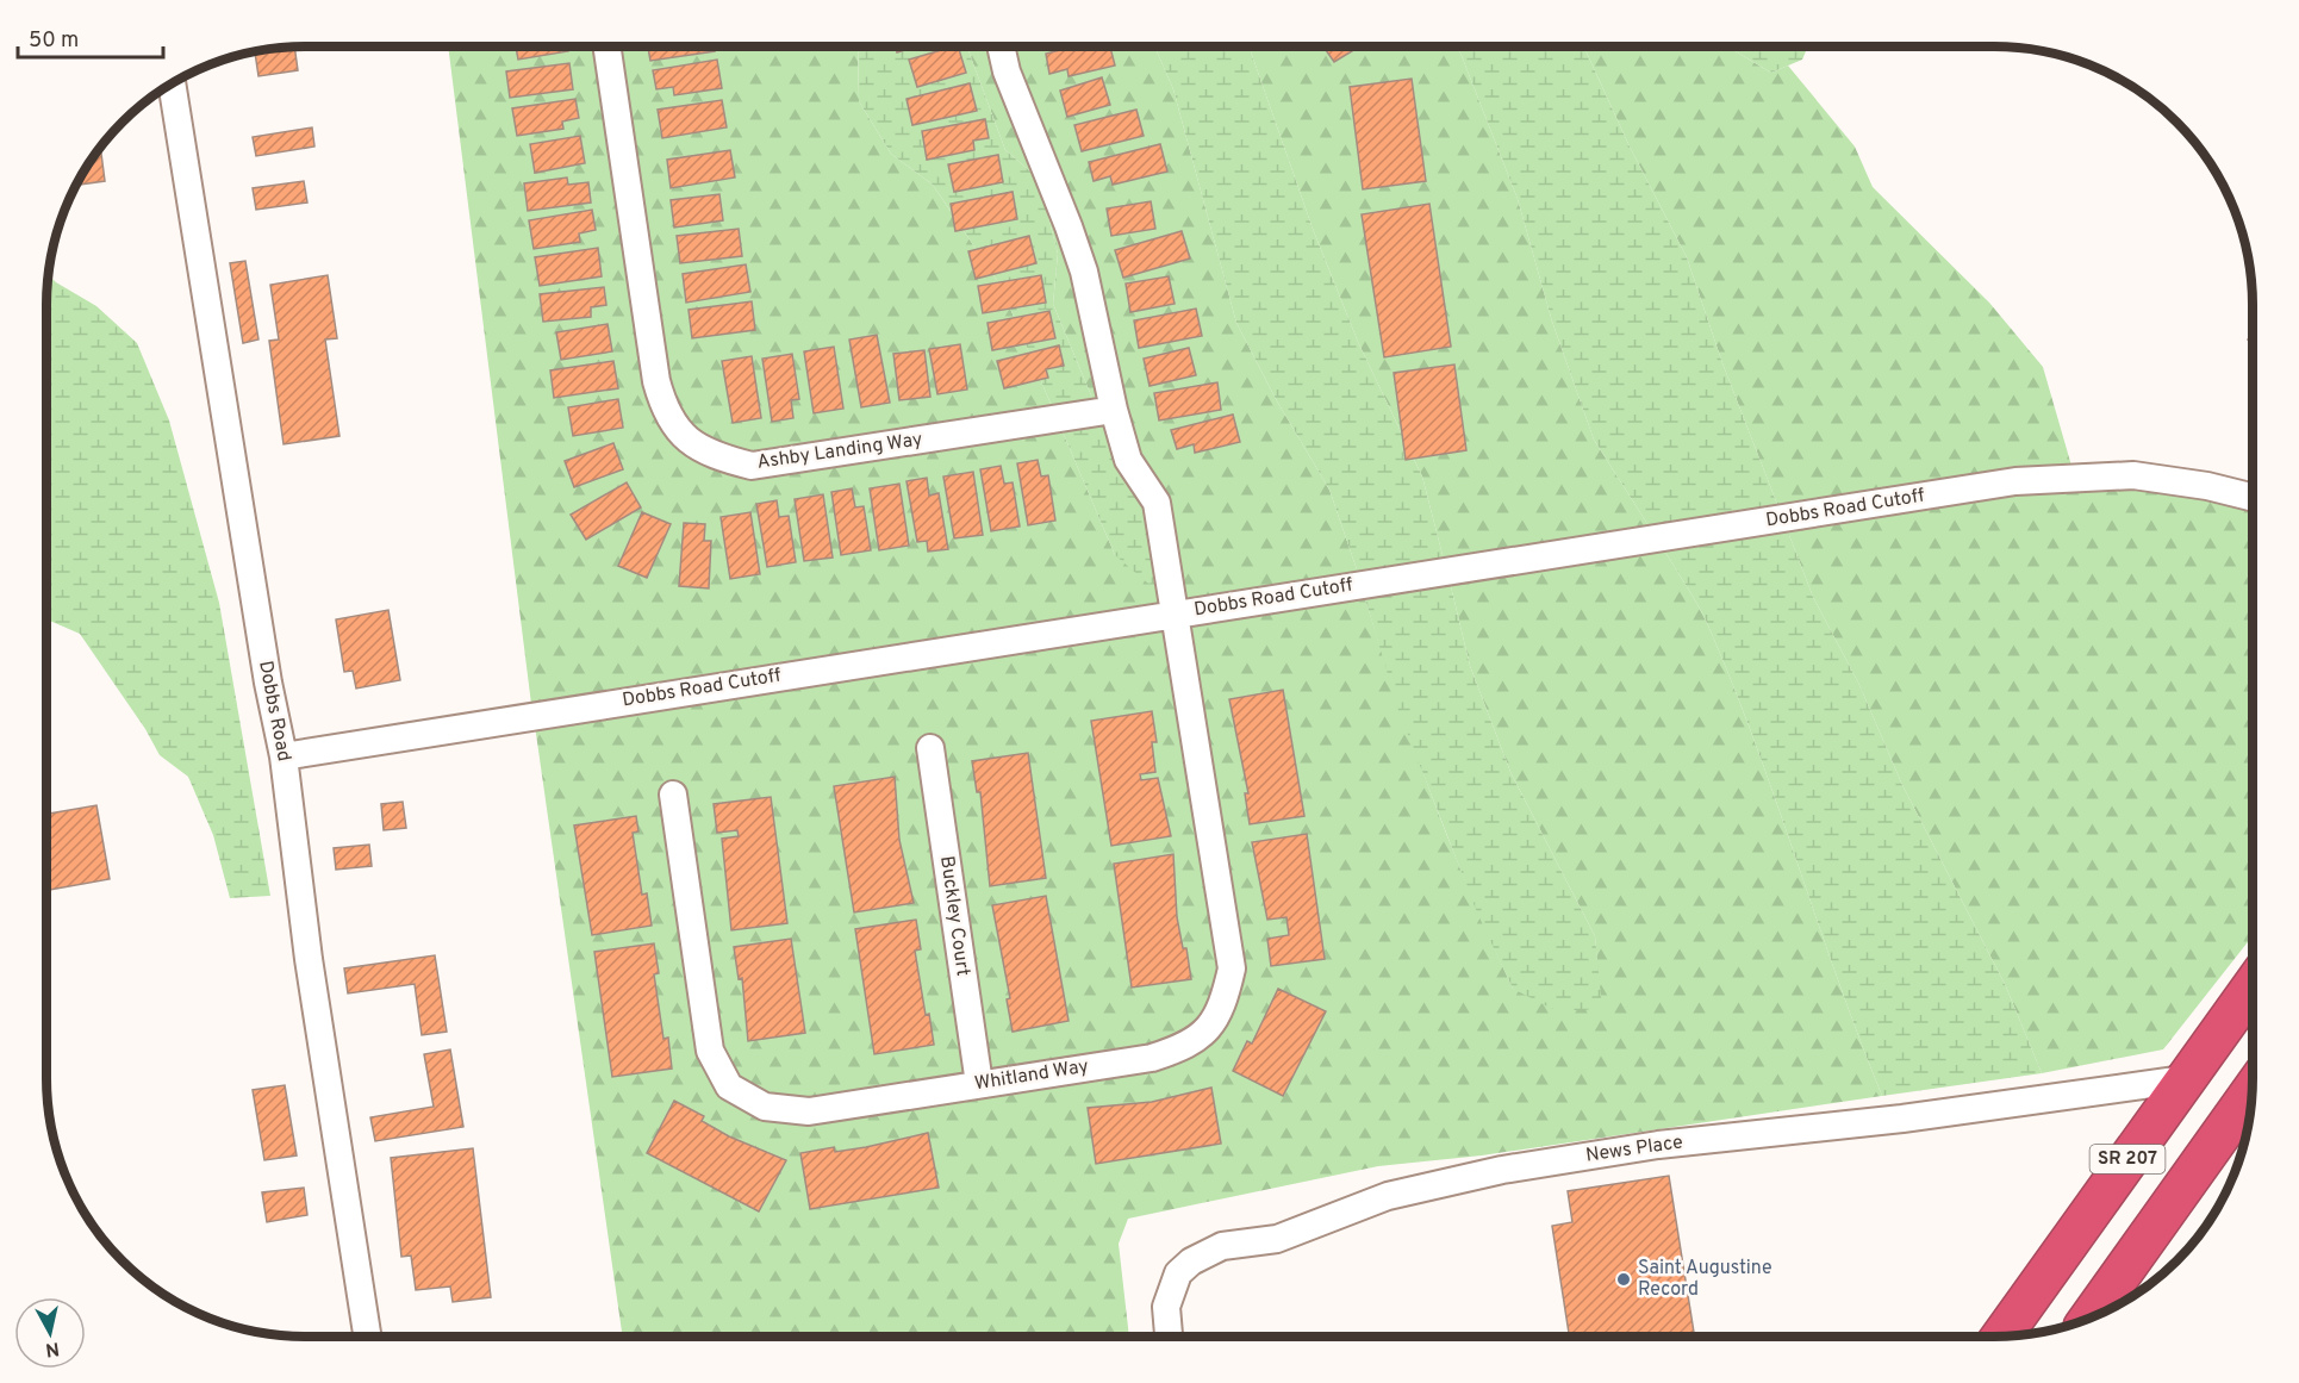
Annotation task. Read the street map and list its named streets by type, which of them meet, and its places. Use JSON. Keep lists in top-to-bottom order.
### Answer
{
  "streets": {
    "highway": ["SR 207"],
    "street": [
      "Ashby Landing Way",
      "Dobbs Road Cutoff",
      "Dobbs Road",
      "Buckley Court",
      "Whitland Way",
      "News Place"
    ]
  },
  "crossings": [
    ["Dobbs Road Cutoff", "Dobbs Road"],
    ["Dobbs Road Cutoff", "Whitland Way"],
    ["Buckley Court", "Whitland Way"],
    ["News Place", "SR 207"]
  ],
  "places": ["Saint Augustine Record"],
  "scale_bar": "50 m",
  "north": "bottom"
}
